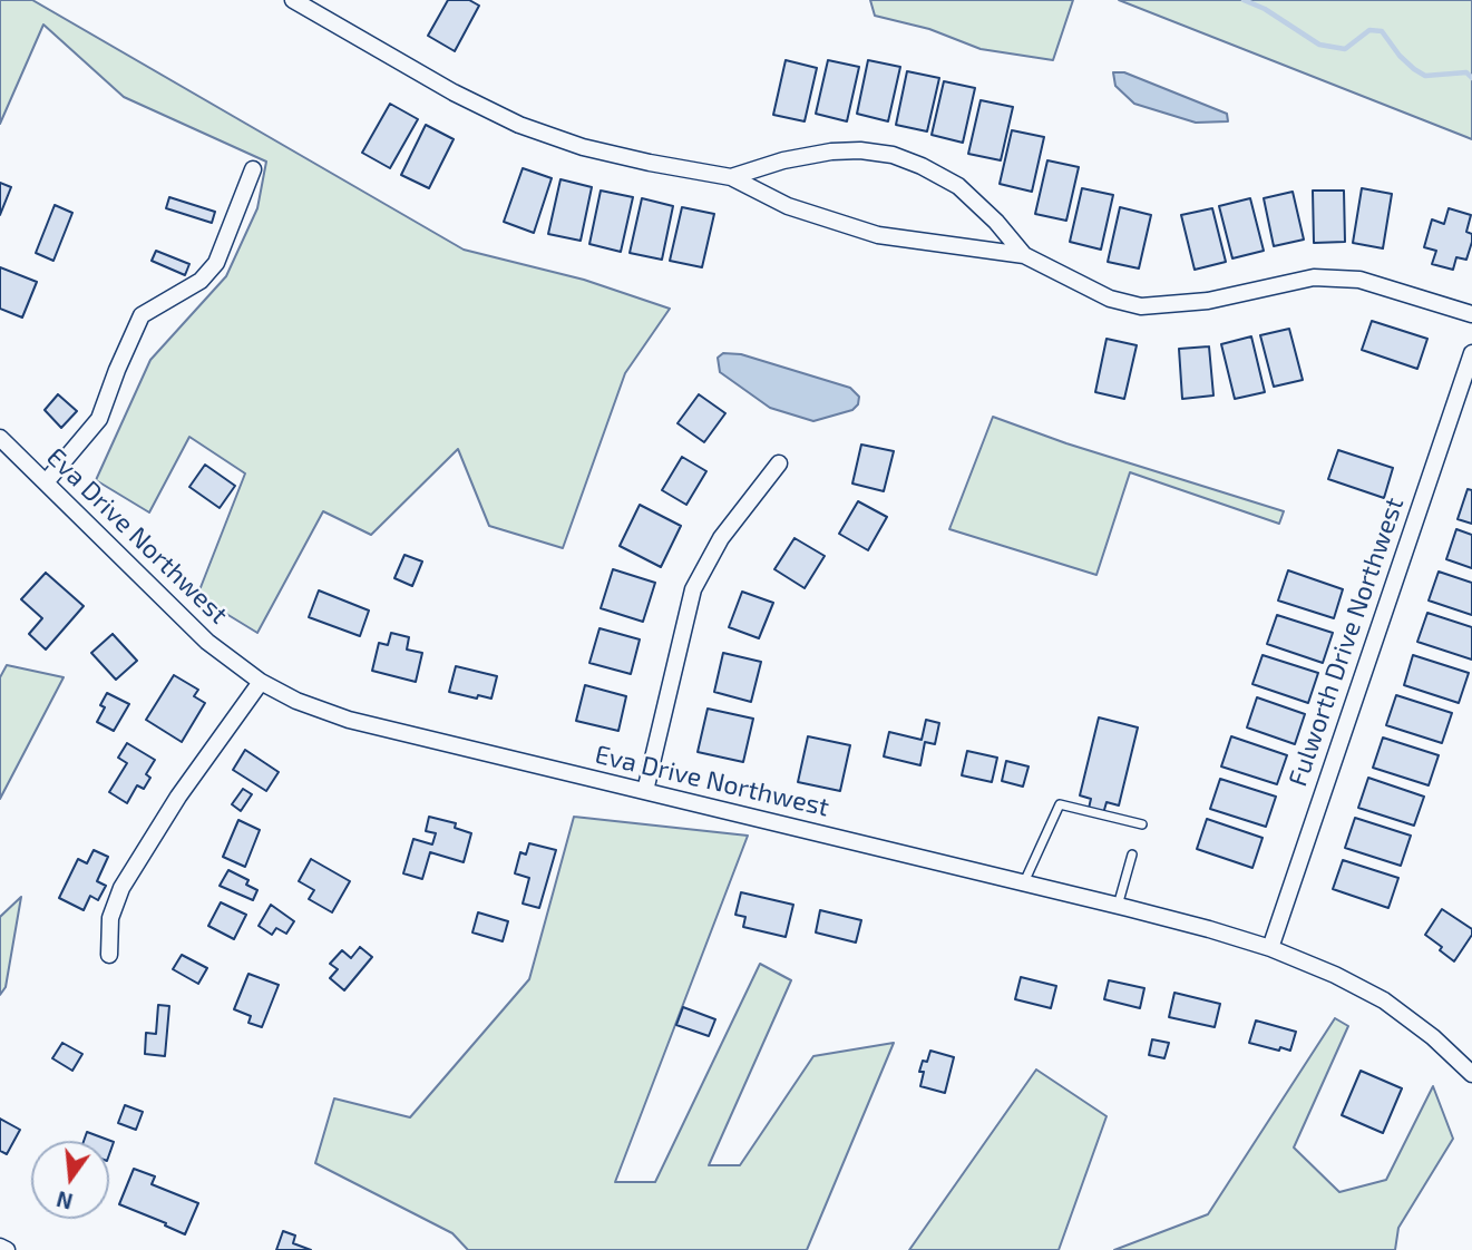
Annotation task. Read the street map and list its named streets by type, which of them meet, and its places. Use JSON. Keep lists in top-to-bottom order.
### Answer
{
  "streets": {
    "street": ["Eva Drive Northwest", "Fulworth Drive Northwest"]
  },
  "crossings": [
    ["Eva Drive Northwest", "Fulworth Drive Northwest"]
  ],
  "north": "bottom"
}
